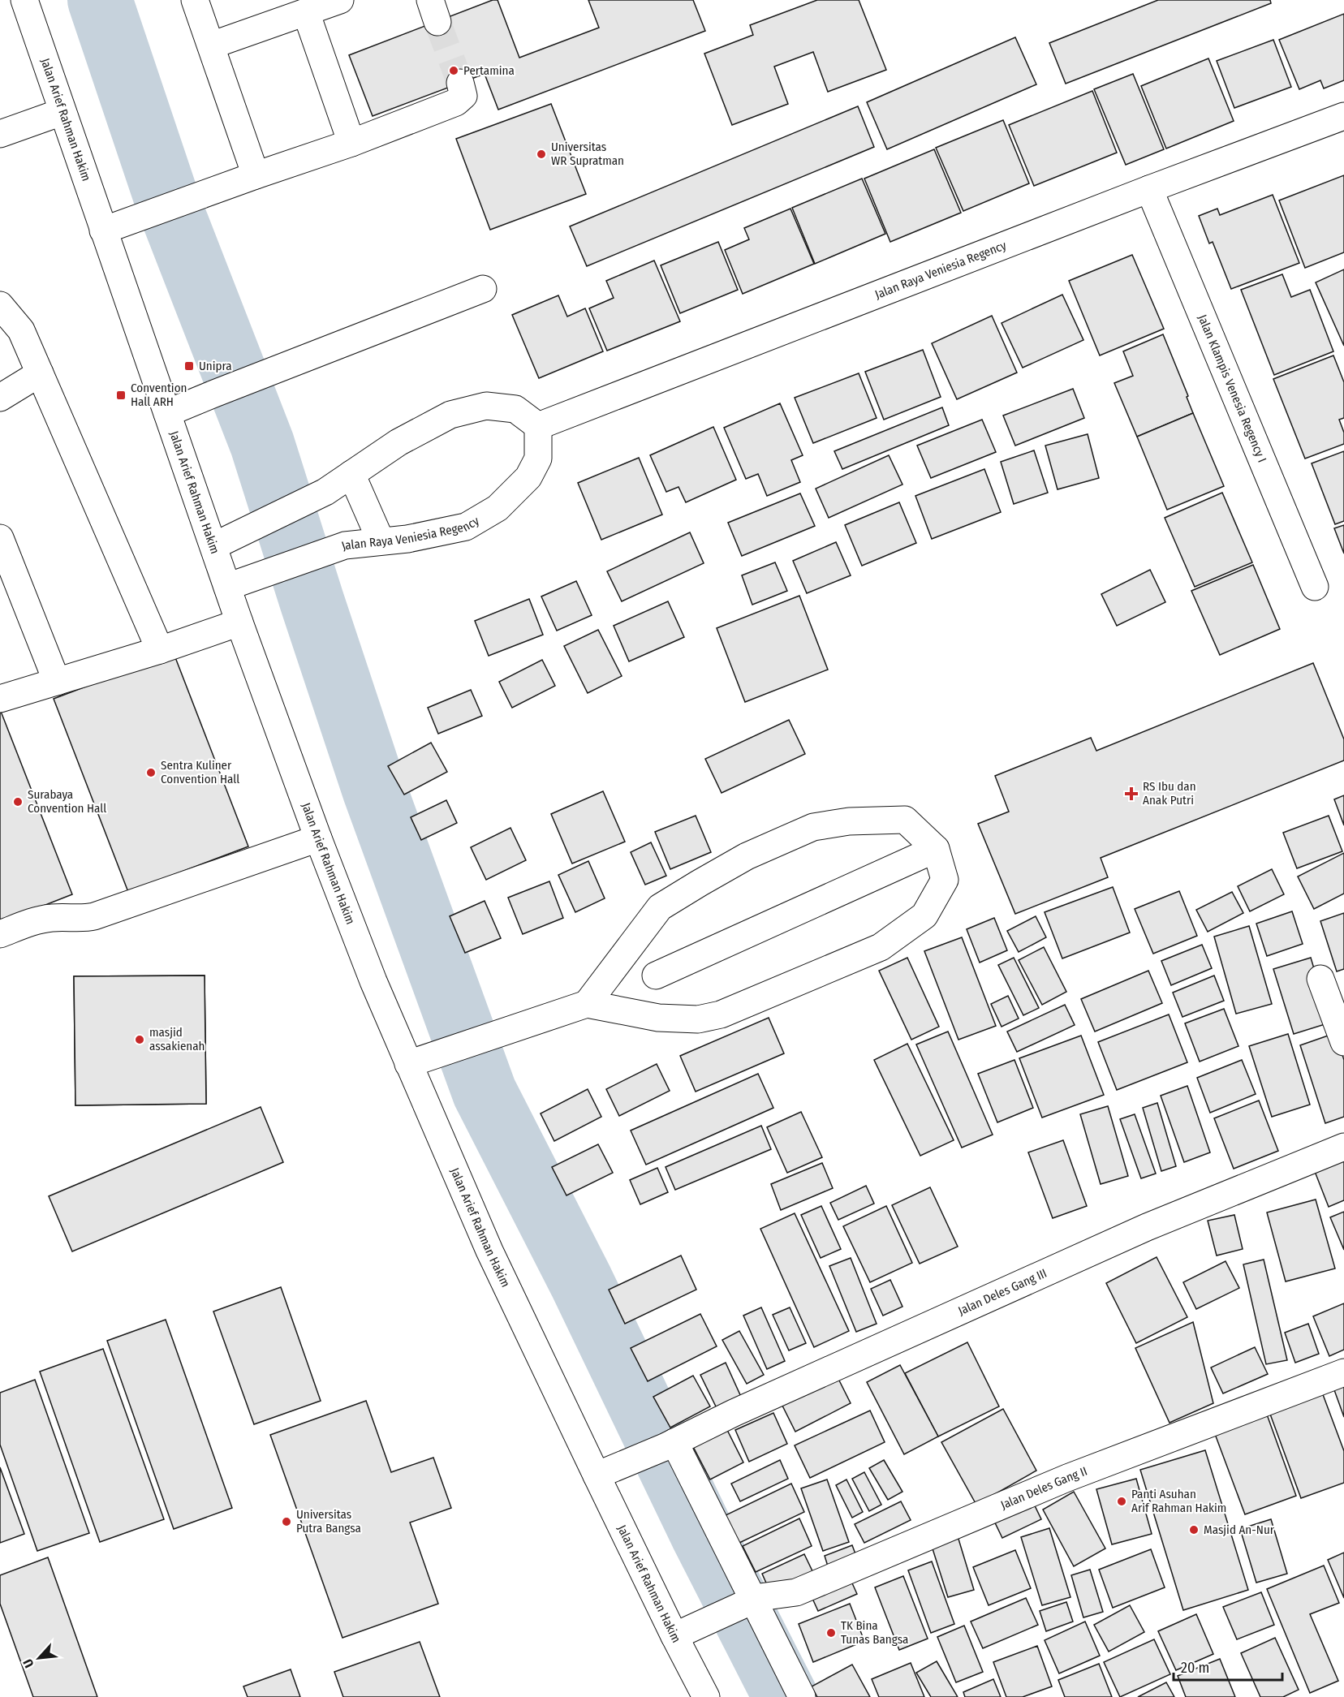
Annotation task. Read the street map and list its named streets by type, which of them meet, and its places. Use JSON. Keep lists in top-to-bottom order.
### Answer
{
  "streets": {
    "street": [
      "Jalan Arief Rahman Hakim",
      "Jalan Raya Veniesia Regency",
      "Jalan Klampis Venesia Regency I",
      "Jalan Deles Gang III",
      "Jalan Deles Gang II"
    ]
  },
  "crossings": [
    ["Jalan Arief Rahman Hakim", "Jalan Raya Veniesia Regency"],
    ["Jalan Arief Rahman Hakim", "Jalan Deles Gang III"],
    ["Jalan Arief Rahman Hakim", "Jalan Deles Gang II"],
    ["Jalan Raya Veniesia Regency", "Jalan Klampis Venesia Regency I"]
  ],
  "places": {
    "other": [
      "Pertamina",
      "Universitas WR Supratman",
      "Sentra Kuliner Convention Hall",
      "Surabaya Convention Hall",
      "masjid assakienah",
      "Panti Asuhan Arif Rahman Hakim",
      "Universitas Putra Bangsa",
      "Masjid An-Nur",
      "TK Bina Tunas Bangsa"
    ],
    "transit": ["Unipra", "Convention Hall ARH"],
    "health": ["RS Ibu dan Anak Putri"]
  },
  "scale_bar": "20 m",
  "north": "bottom left"
}
